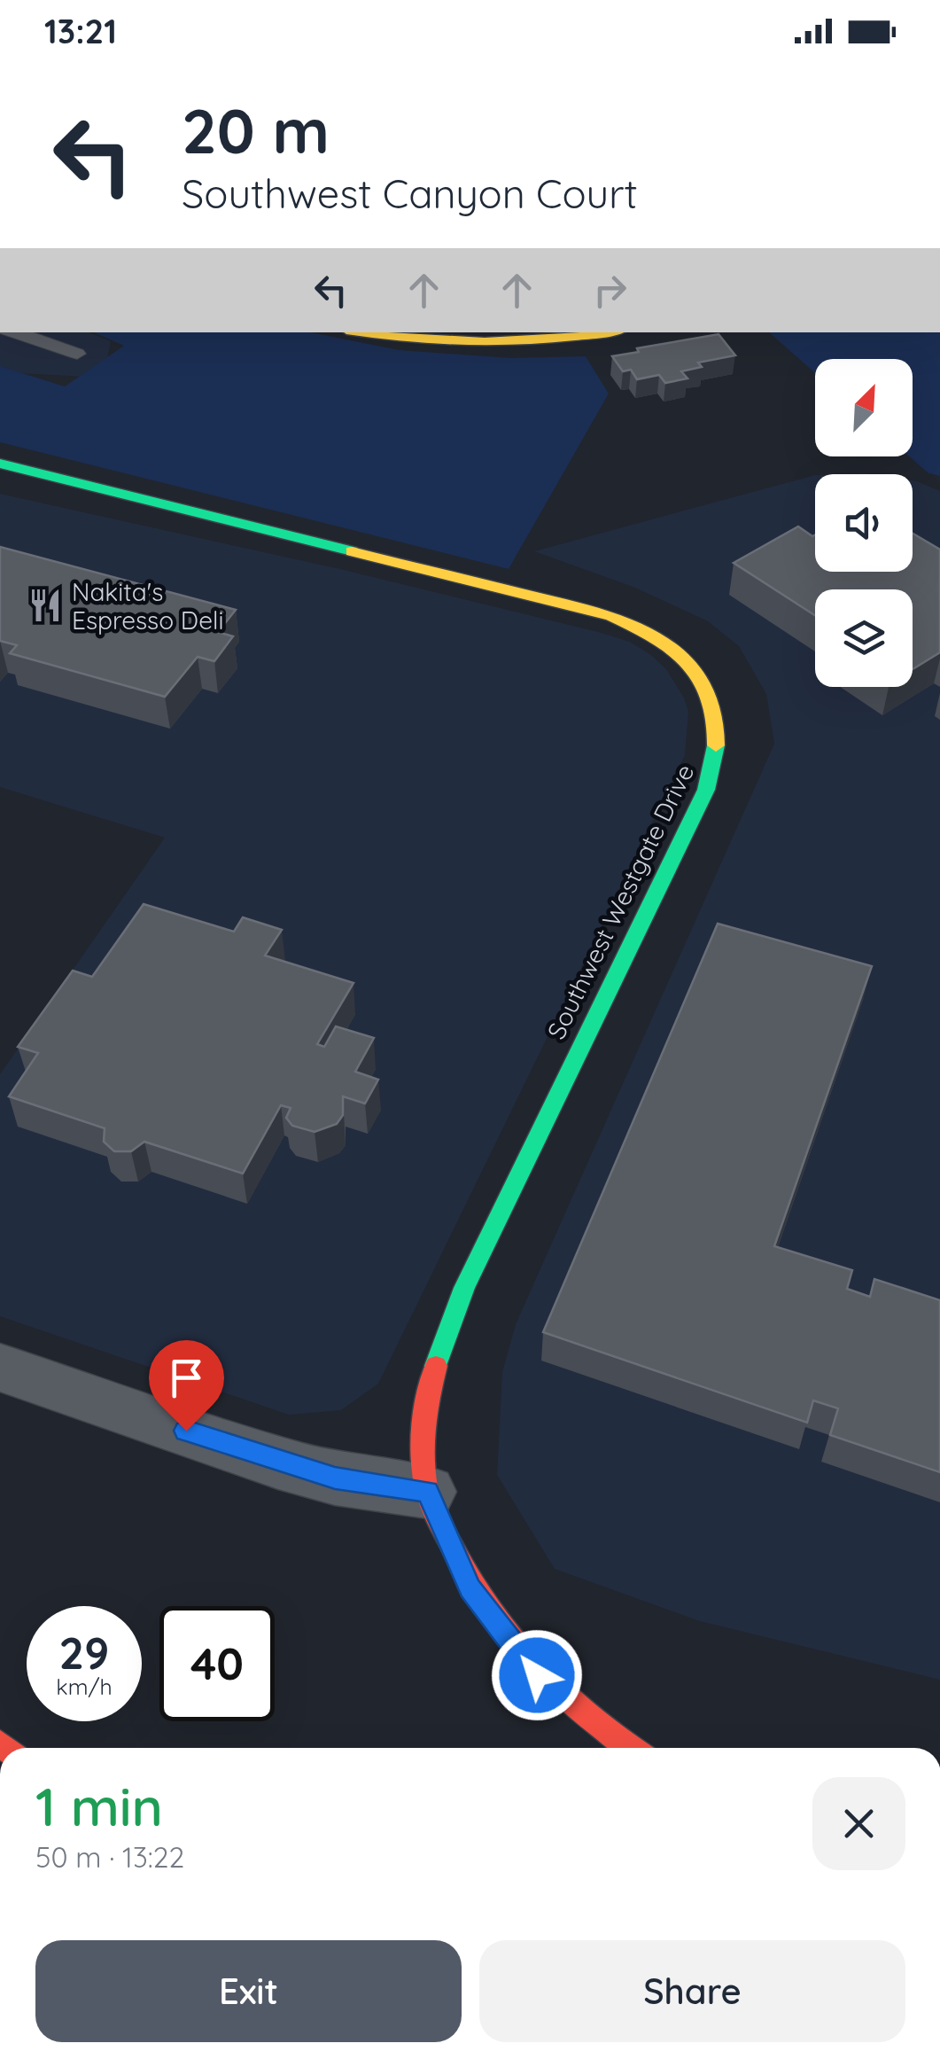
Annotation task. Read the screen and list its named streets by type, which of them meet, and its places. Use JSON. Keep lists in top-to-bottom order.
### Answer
{
  "streets": {
    "main road": ["Southwest Westgate Drive"]
  },
  "places": {
    "restaurant": ["Nakita's Espresso Deli"]
  },
  "north": "top right",
  "page": {
    "status": "13:21",
    "turn": ["20 m", "Southwest Canyon Court"],
    "speed": "29 km/h",
    "limit": "40",
    "heading": ["1 min", "50 m · 13:22"],
    "buttons": ["Exit", "Share"]
  }
}
